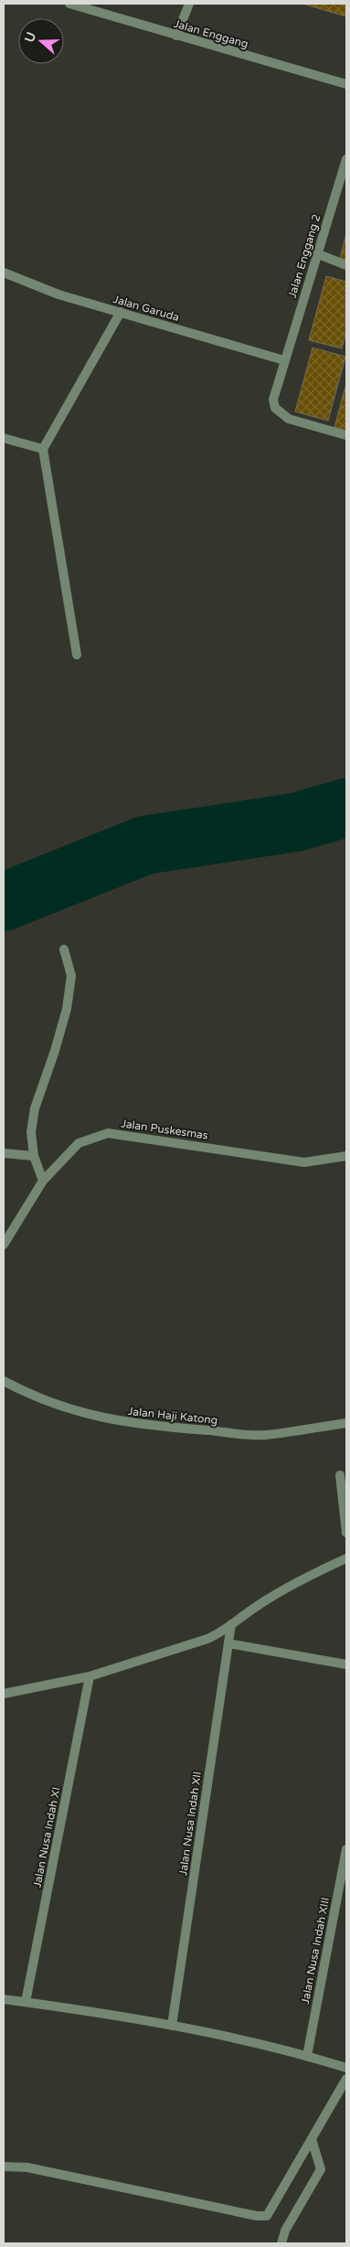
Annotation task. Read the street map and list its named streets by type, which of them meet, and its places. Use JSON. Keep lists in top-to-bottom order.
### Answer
{
  "streets": {
    "street": [
      "Jalan Enggang",
      "Jalan Enggang 2",
      "Jalan Garuda",
      "Jalan Puskesmas",
      "Jalan Haji Katong",
      "Jalan Nusa Indah XII",
      "Jalan Nusa Indah XI",
      "Jalan Nusa Indah XIII"
    ]
  },
  "crossings": [
    ["Jalan Enggang 2", "Jalan Garuda"]
  ],
  "north": "left"
}
